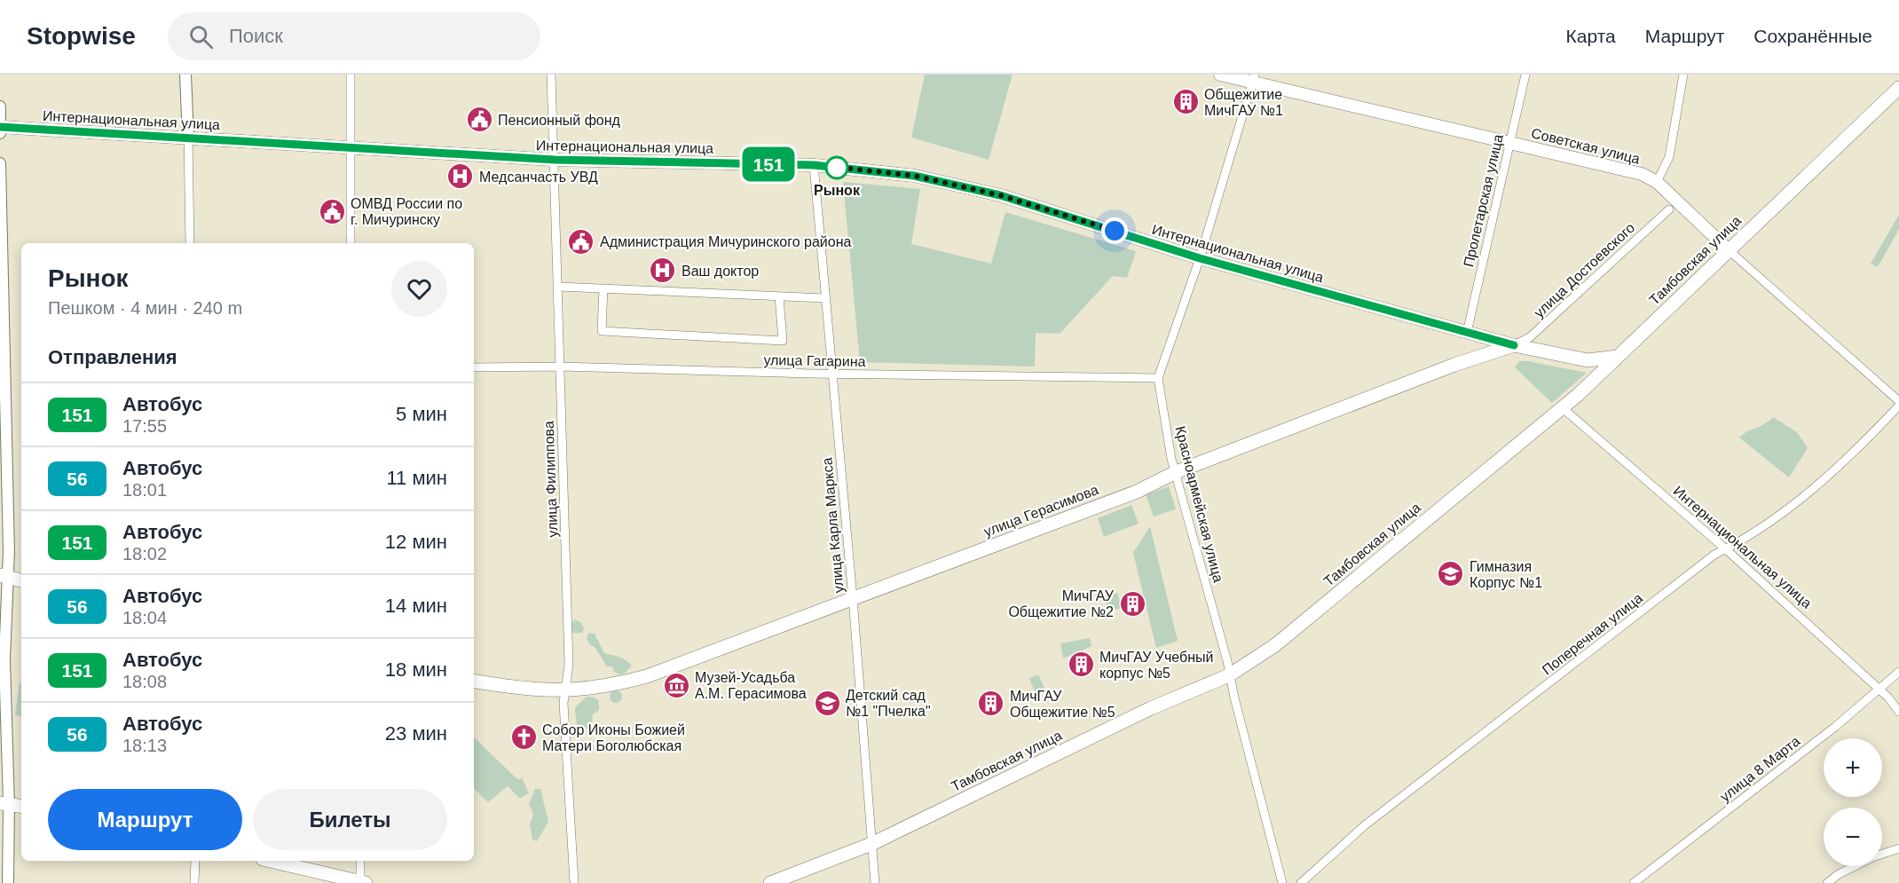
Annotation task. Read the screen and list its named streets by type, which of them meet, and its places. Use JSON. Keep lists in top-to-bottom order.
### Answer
{
  "streets": {
    "main road": [
      "Интернациональная улица",
      "Советская улица",
      "Тамбовская улица",
      "улица Герасимова"
    ],
    "street": [
      "Пролетарская улица",
      "улица Достоевского",
      "улица Гагарина",
      "улица Филиппова",
      "Красноармейская улица",
      "улица Карла Маркса",
      "Поперечная улица",
      "улица 8 Марта"
    ]
  },
  "crossings": [
    ["Интернациональная улица", "Пролетарская улица"],
    ["Интернациональная улица", "Тамбовская улица"],
    ["Интернациональная улица", "улица Достоевского"],
    ["Интернациональная улица", "улица Филиппова"],
    ["Интернациональная улица", "Красноармейская улица"],
    ["Интернациональная улица", "улица Герасимова"],
    ["Интернациональная улица", "улица Карла Маркса"],
    ["Интернациональная улица", "Поперечная улица"],
    ["Интернациональная улица", "улица 8 Марта"],
    ["Советская улица", "Пролетарская улица"],
    ["Советская улица", "Тамбовская улица"],
    ["Советская улица", "Красноармейская улица"],
    ["Советская улица", "Поперечная улица"],
    ["Тамбовская улица", "Красноармейская улица"],
    ["Тамбовская улица", "улица Карла Маркса"],
    ["улица Достоевского", "улица Герасимова"],
    ["улица Гагарина", "улица Филиппова"],
    ["улица Гагарина", "Красноармейская улица"],
    ["улица Гагарина", "улица Карла Маркса"],
    ["улица Филиппова", "улица Герасимова"],
    ["Красноармейская улица", "улица Герасимова"],
    ["улица Герасимова", "улица Карла Маркса"]
  ],
  "places": {
    "building": [
      "Общежитие МичГАУ №1",
      "МичГАУ Общежитие №2",
      "МичГАУ Учебный корпус №5",
      "МичГАУ Общежитие №5"
    ],
    "public building": ["Пенсионный фонд", "ОМВД России по г. Мичуринску", "Администрация Мичуринского района"],
    "other": ["Рынок"],
    "hospital": ["Медсанчасть УВД", "Ваш доктор"],
    "school or university": ["Гимназия Корпус №1", "Детский сад №1 \"Пчелка\""],
    "museum": ["Музей-Усадьба А.М. Герасимова"],
    "church": ["Собор Иконы Божией Матери Боголюбская"]
  },
  "lines": ["bus line 151"],
  "page": {
    "header": "Stopwise",
    "search": "Поиск",
    "nav": ["Карта", "Маршрут", "Сохранённые"],
    "on_map": "151",
    "heading": [
      ["Рынок", "Пешком · 4 мин · 240 m"],
      "Отправления"
    ],
    "list": [
      {
        "mark": "151",
        "name": "Автобус",
        "note": "17:55",
        "value": "5 мин"
      },
      {
        "mark": "56",
        "name": "Автобус",
        "note": "18:01",
        "value": "11 мин"
      },
      {
        "mark": "151",
        "name": "Автобус",
        "note": "18:02",
        "value": "12 мин"
      },
      {
        "mark": "56",
        "name": "Автобус",
        "note": "18:04",
        "value": "14 мин"
      },
      {
        "mark": "151",
        "name": "Автобус",
        "note": "18:08",
        "value": "18 мин"
      },
      {
        "mark": "56",
        "name": "Автобус",
        "note": "18:13",
        "value": "23 мин"
      }
    ],
    "map_buttons": ["+", "−"],
    "buttons": ["Маршрут", "Билеты"]
  }
}
